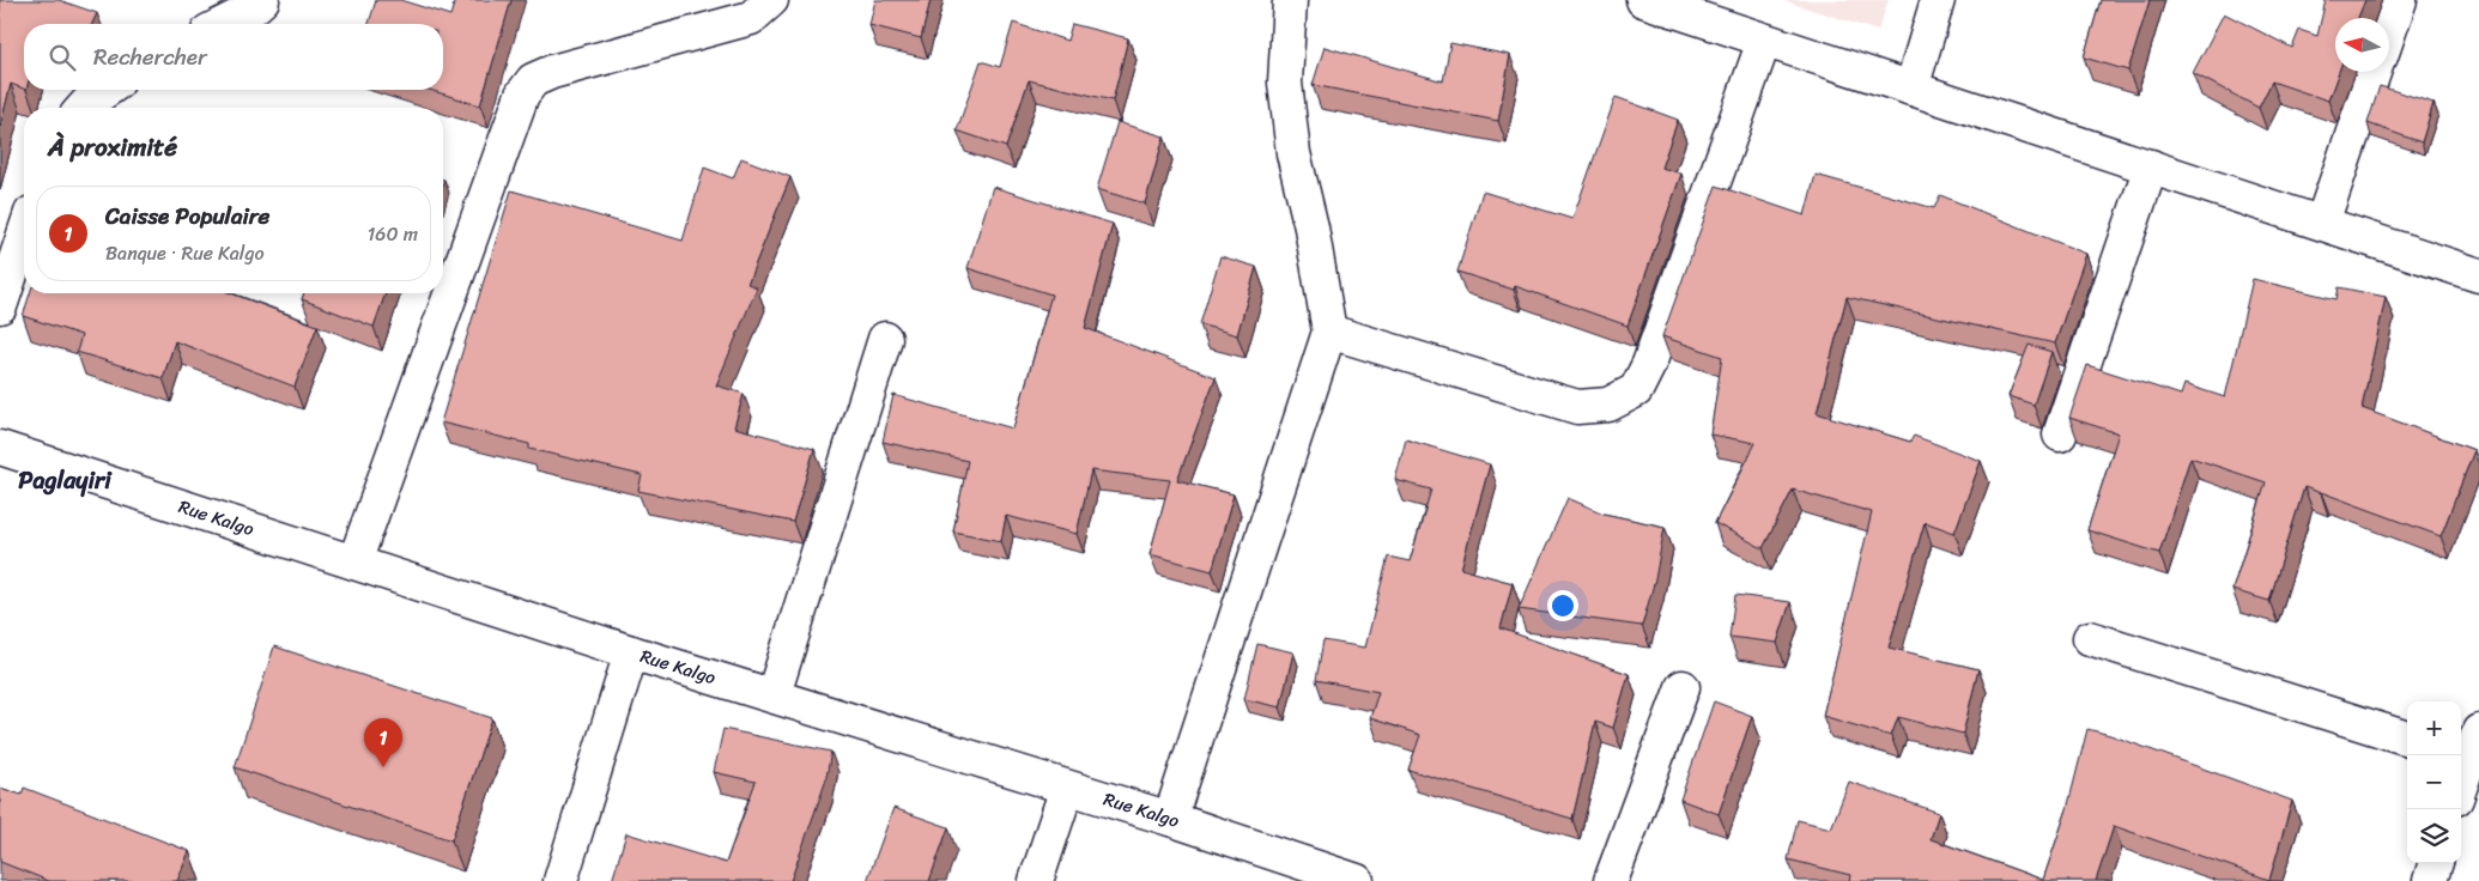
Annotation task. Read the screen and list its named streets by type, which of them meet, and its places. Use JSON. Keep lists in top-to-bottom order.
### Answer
{
  "streets": {
    "street": ["Rue Kalgo"]
  },
  "districts": ["Paglayiri"],
  "north": "left",
  "page": {
    "search": "Rechercher",
    "heading": "À proximité",
    "list": [
      {
        "mark": "1",
        "name": "Caisse Populaire",
        "note": "Banque · Rue Kalgo",
        "value": "160 m"
      }
    ],
    "map_buttons": ["+", "−"],
    "pins": "1"
  }
}
